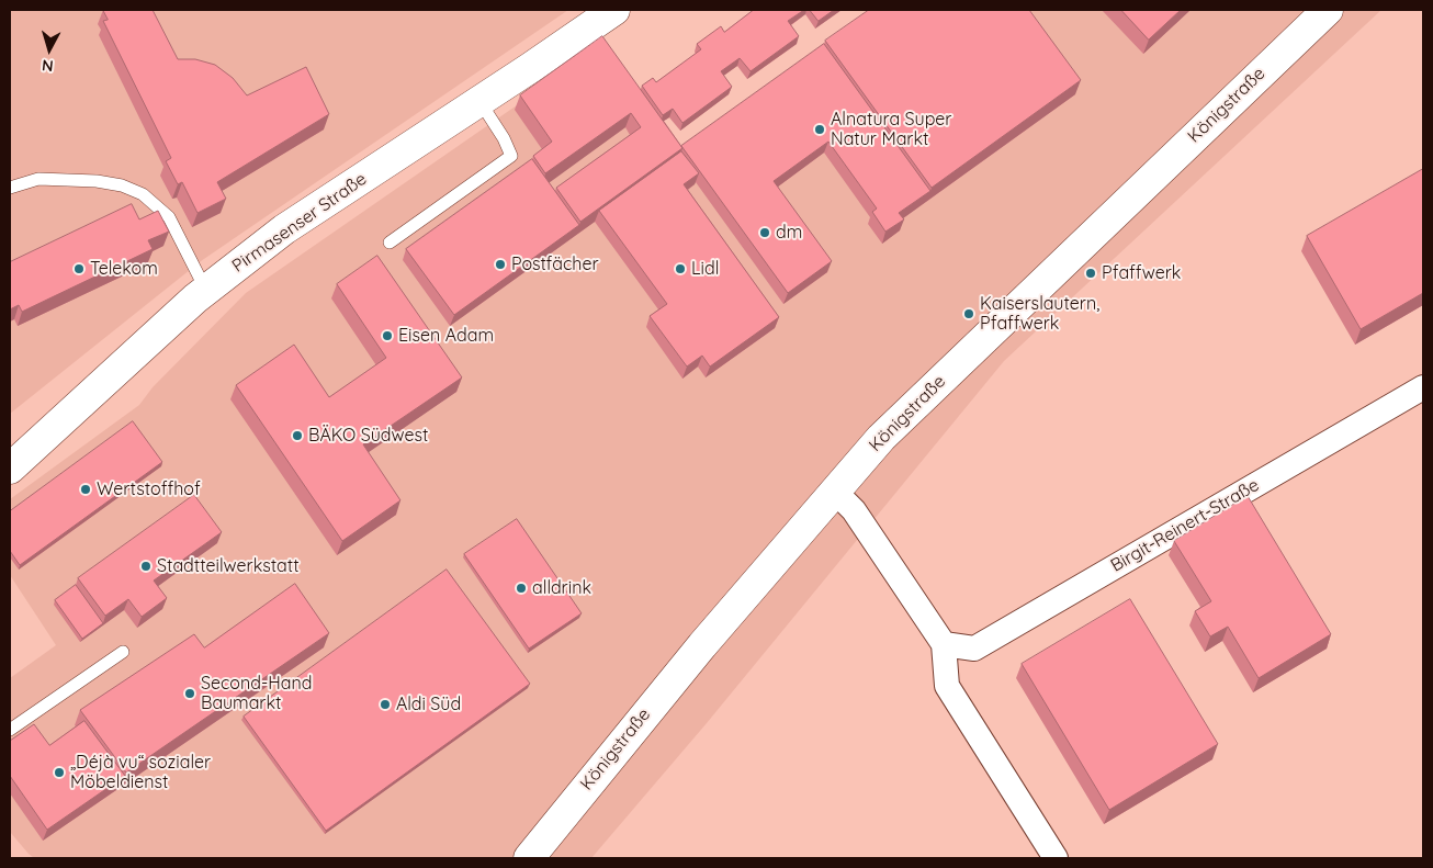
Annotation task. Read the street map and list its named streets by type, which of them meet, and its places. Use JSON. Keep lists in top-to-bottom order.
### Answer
{
  "streets": {
    "main road": ["Königstraße", "Pirmasenser Straße"],
    "street": ["Birgit-Reinert-Straße"]
  },
  "places": [
    "Alnatura Super Natur Markt",
    "dm",
    "Postfächer",
    "Telekom",
    "Lidl",
    "Pfaffwerk",
    "Kaiserslautern, Pfaffwerk",
    "Eisen Adam",
    "BÄKO Südwest",
    "Wertstoffhof",
    "Stadtteilwerkstatt",
    "alldrink",
    "Second-Hand Baumarkt",
    "Aldi Süd",
    "„Déjà vu“ sozialer Möbeldienst"
  ],
  "north": "bottom"
}
